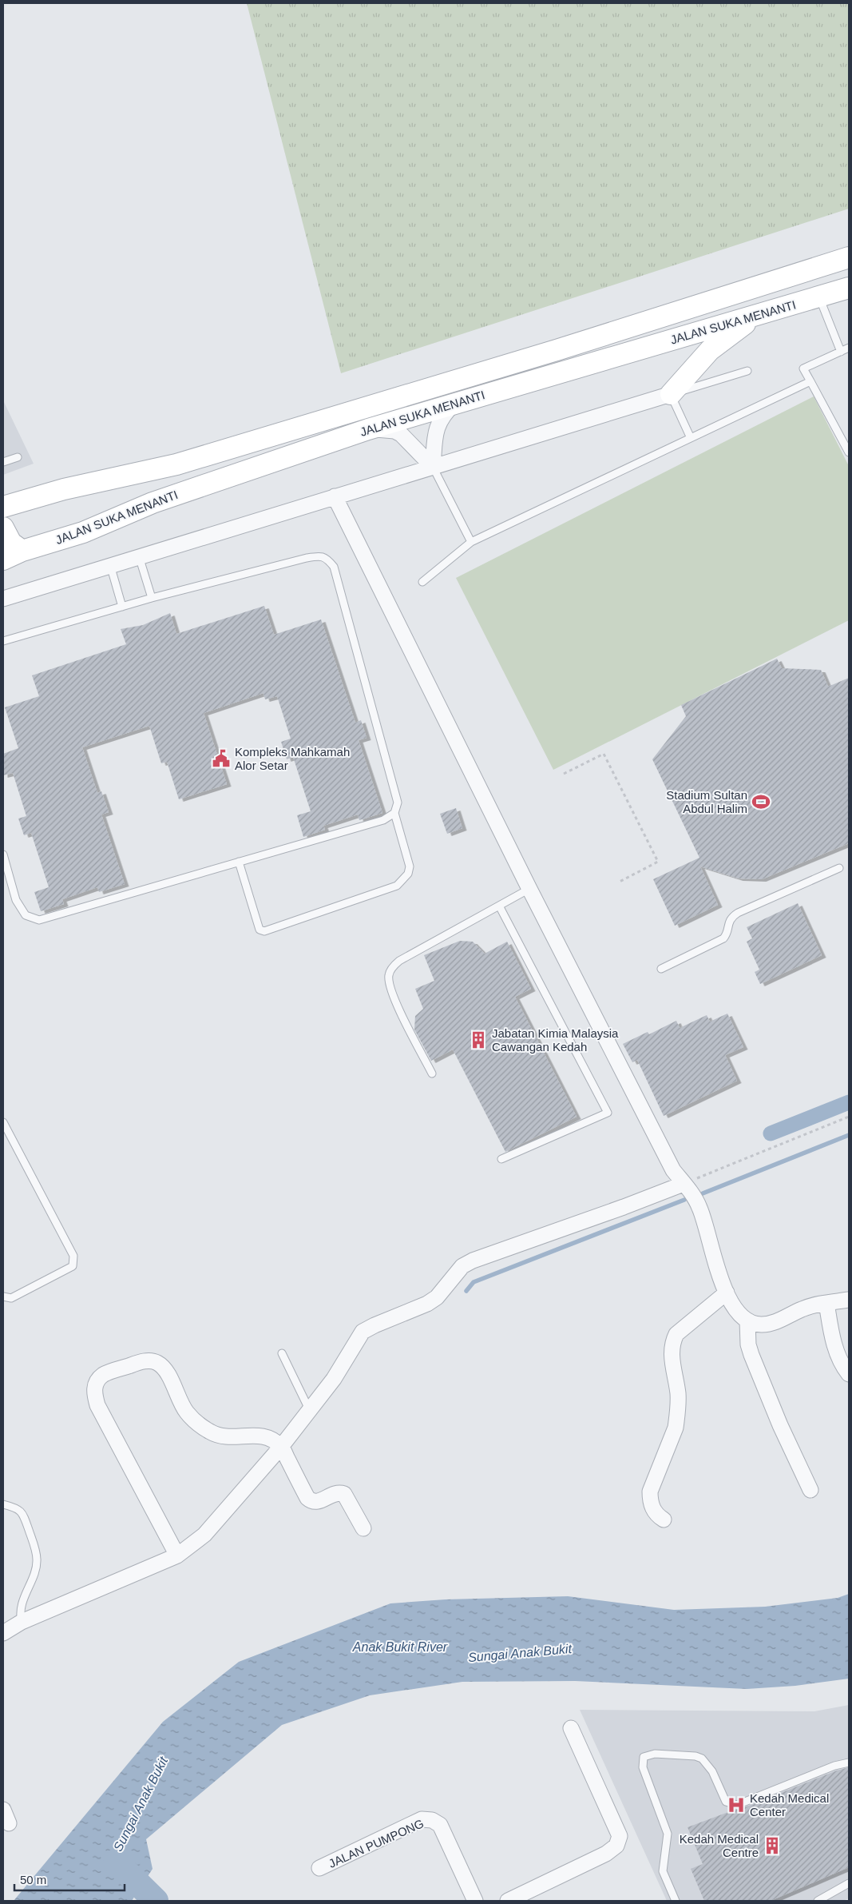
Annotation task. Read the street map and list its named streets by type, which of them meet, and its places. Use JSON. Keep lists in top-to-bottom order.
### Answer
{
  "streets": {
    "main road": ["JALAN SUKA MENANTI"],
    "street": ["JALAN PUMPONG"]
  },
  "water": ["Anak Bukit River", "Sungai Anak Bukit"],
  "places": {
    "public building": ["Kompleks Mahkamah Alor Setar"],
    "sports": ["Stadium Sultan Abdul Halim"],
    "building": ["Jabatan Kimia Malaysia Cawangan Kedah", "Kedah Medical Centre"],
    "hospital": ["Kedah Medical Center"]
  },
  "scale_bar": "50 m"
}
